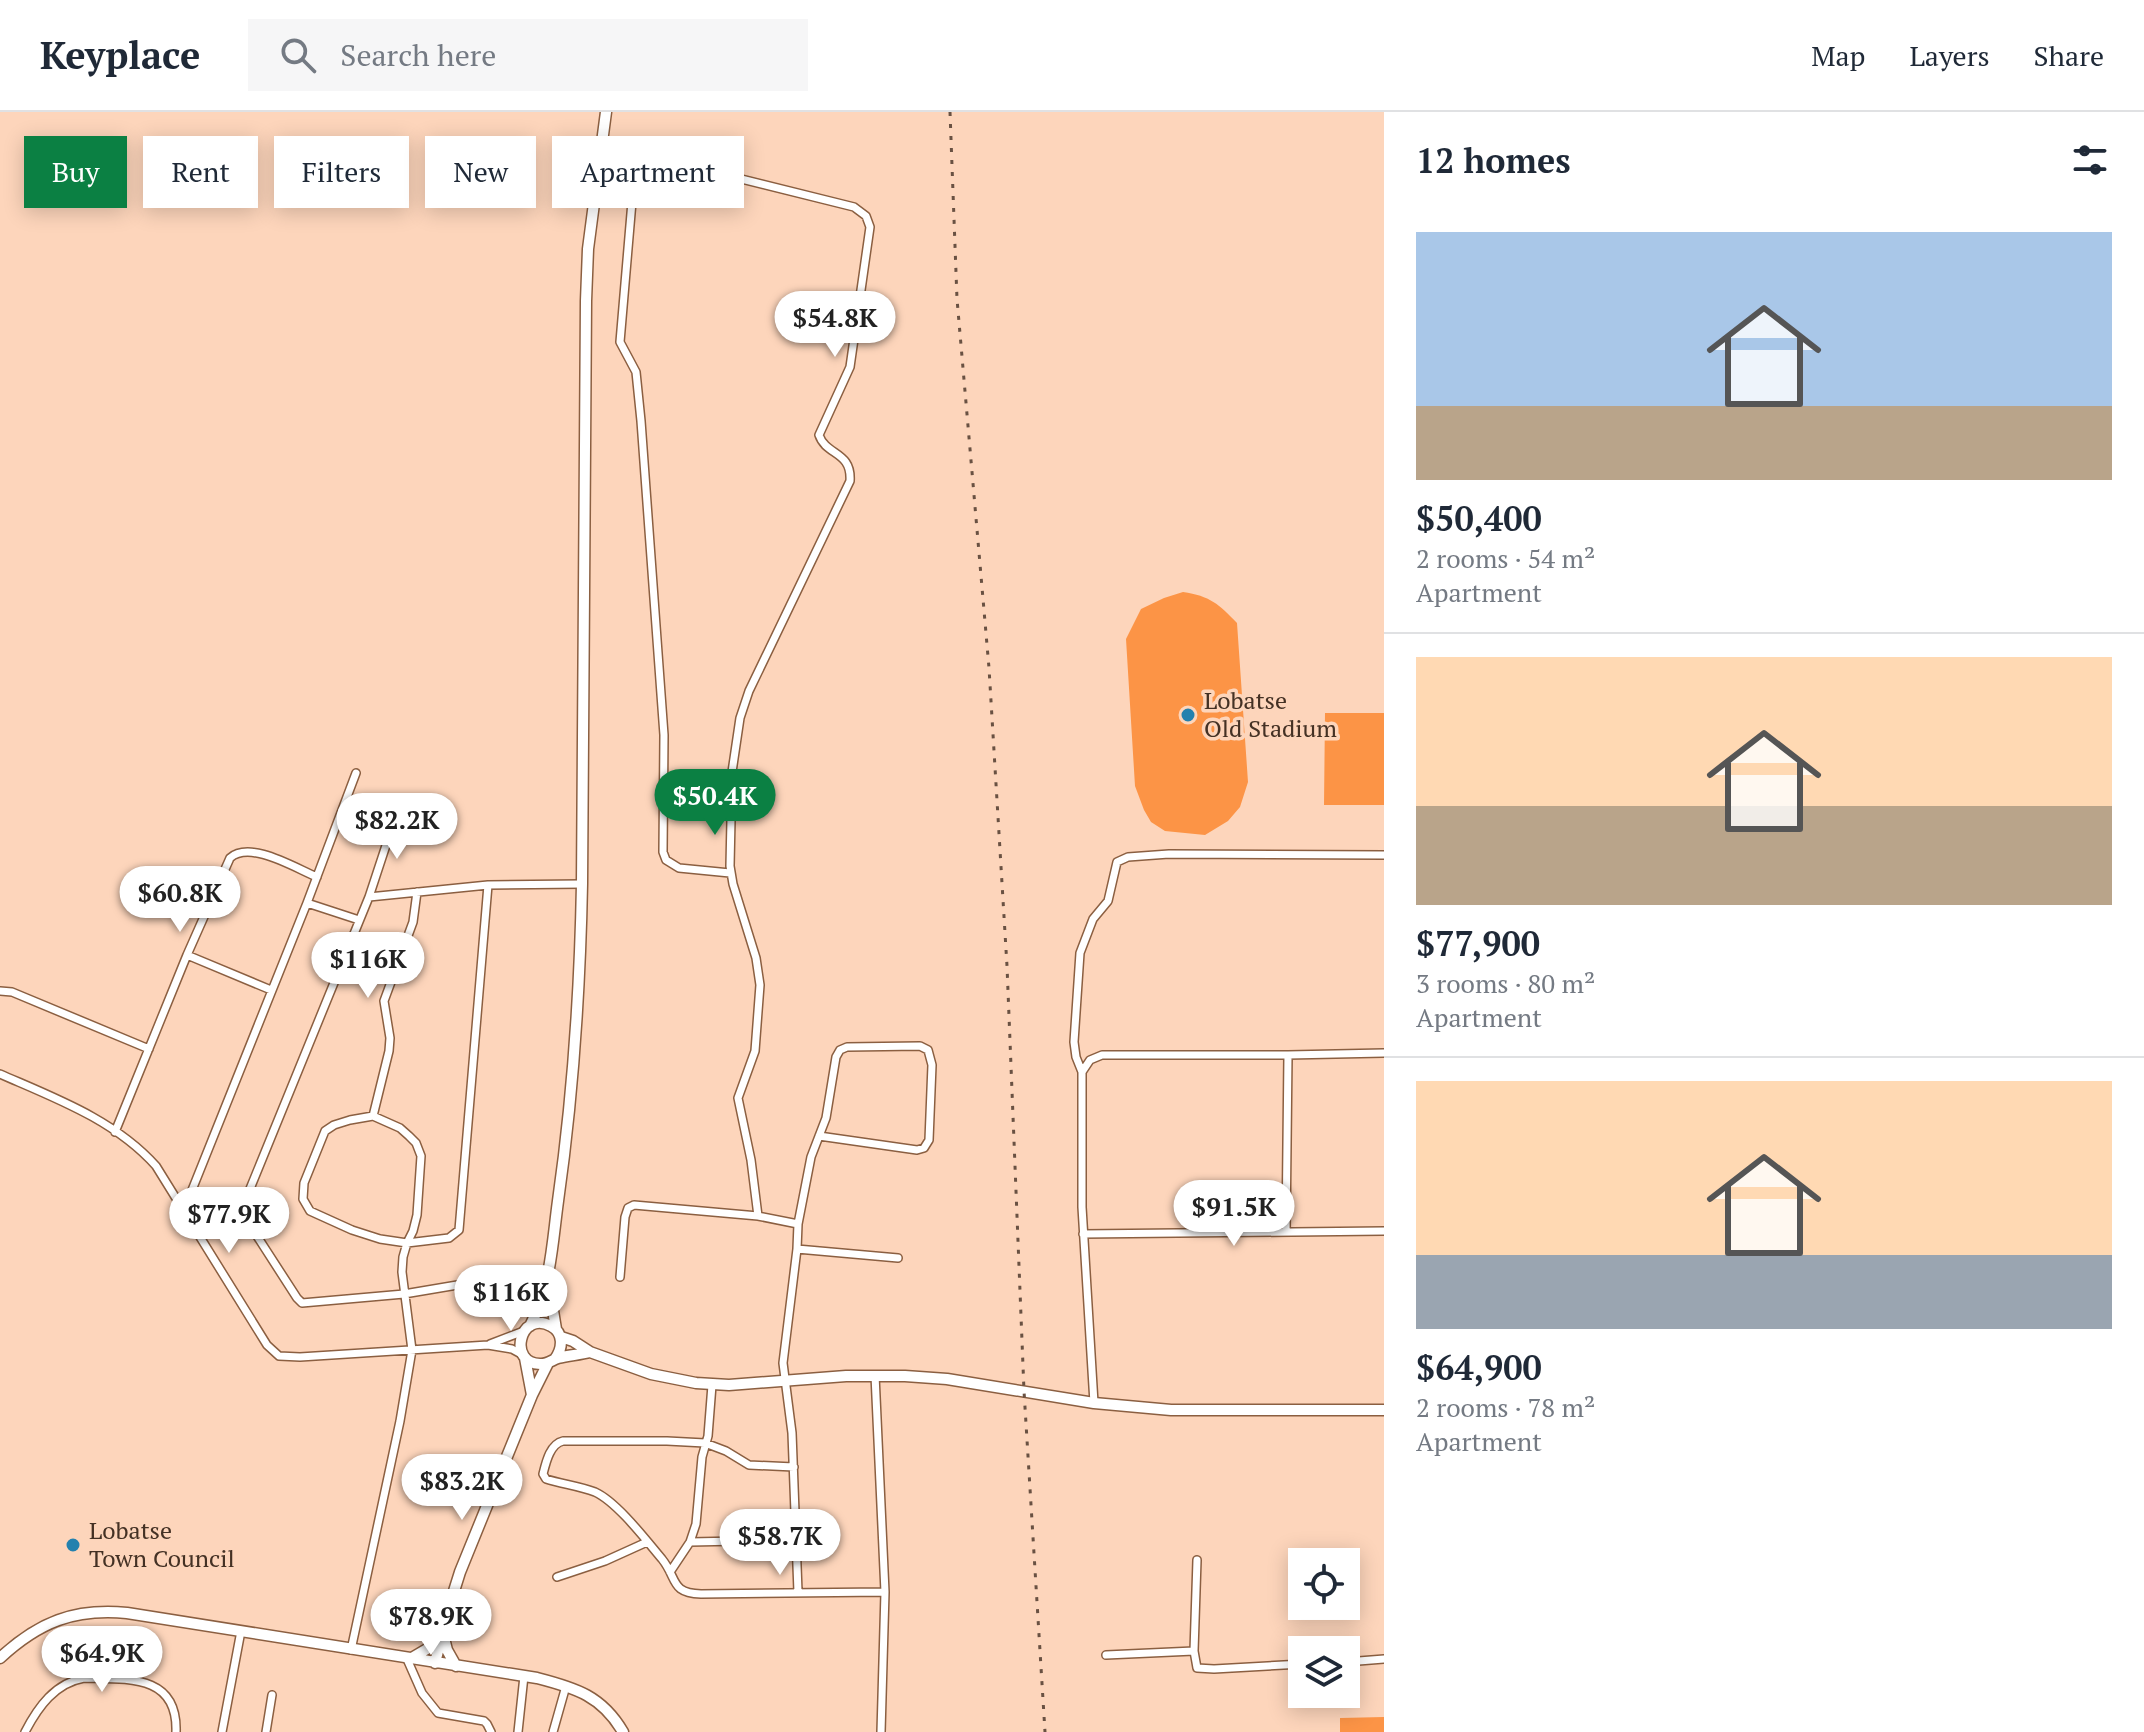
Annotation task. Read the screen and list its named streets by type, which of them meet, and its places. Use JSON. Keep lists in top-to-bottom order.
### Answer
{
  "places": ["Lobatse Old Stadium", "Lobatse Town Council"],
  "page": {
    "header": "Keyplace",
    "search": "Search here",
    "nav": ["Map", "Layers", "Share"],
    "heading": "12 homes",
    "chip": [
      "Buy",
      "Rent",
      "Filters",
      "New",
      "Apartment"
    ],
    "list": [
      {
        "name": "$50,400",
        "note": "2 rooms · 54 m² · Apartment"
      },
      {
        "name": "$77,900",
        "note": "3 rooms · 80 m² · Apartment"
      },
      {
        "name": "$64,900",
        "note": "2 rooms · 78 m² · Apartment"
      }
    ],
    "price": [
      "$54.8K",
      "$50.4K",
      "$82.2K",
      "$60.8K",
      "$116K",
      "$91.5K",
      "$77.9K",
      "$116K",
      "$83.2K",
      "$58.7K",
      "$78.9K",
      "$64.9K"
    ]
  }
}
